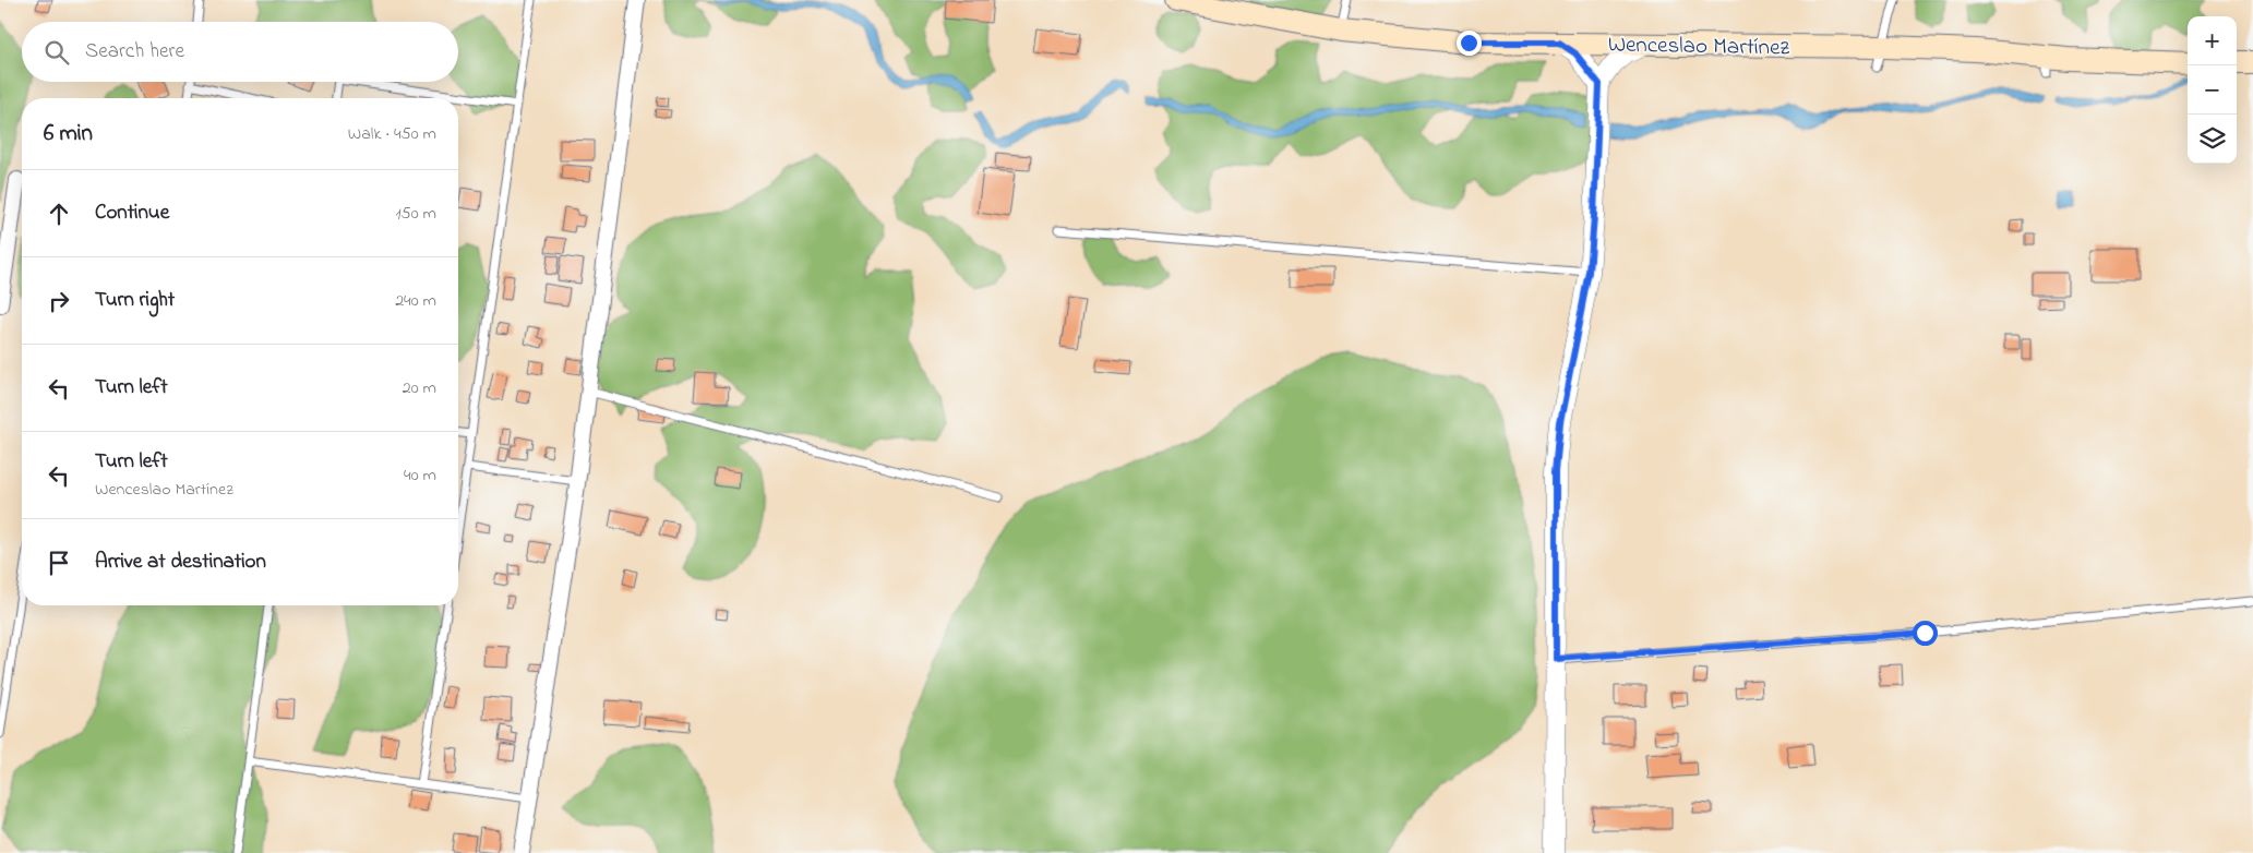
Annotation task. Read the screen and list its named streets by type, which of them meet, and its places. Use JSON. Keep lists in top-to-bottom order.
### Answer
{
  "streets": {
    "main road": ["Wenceslao Martínez"]
  },
  "page": {
    "map_buttons": ["+", "−"],
    "search": "Search here",
    "heading": ["6 min", "Walk · 450 m"],
    "list": [
      ["Continue", "150 m"],
      ["Turn right", "240 m"],
      ["Turn left", "20 m"],
      ["Turn left", "Wenceslao Martínez", "40 m"],
      "Arrive at destination"
    ]
  }
}
